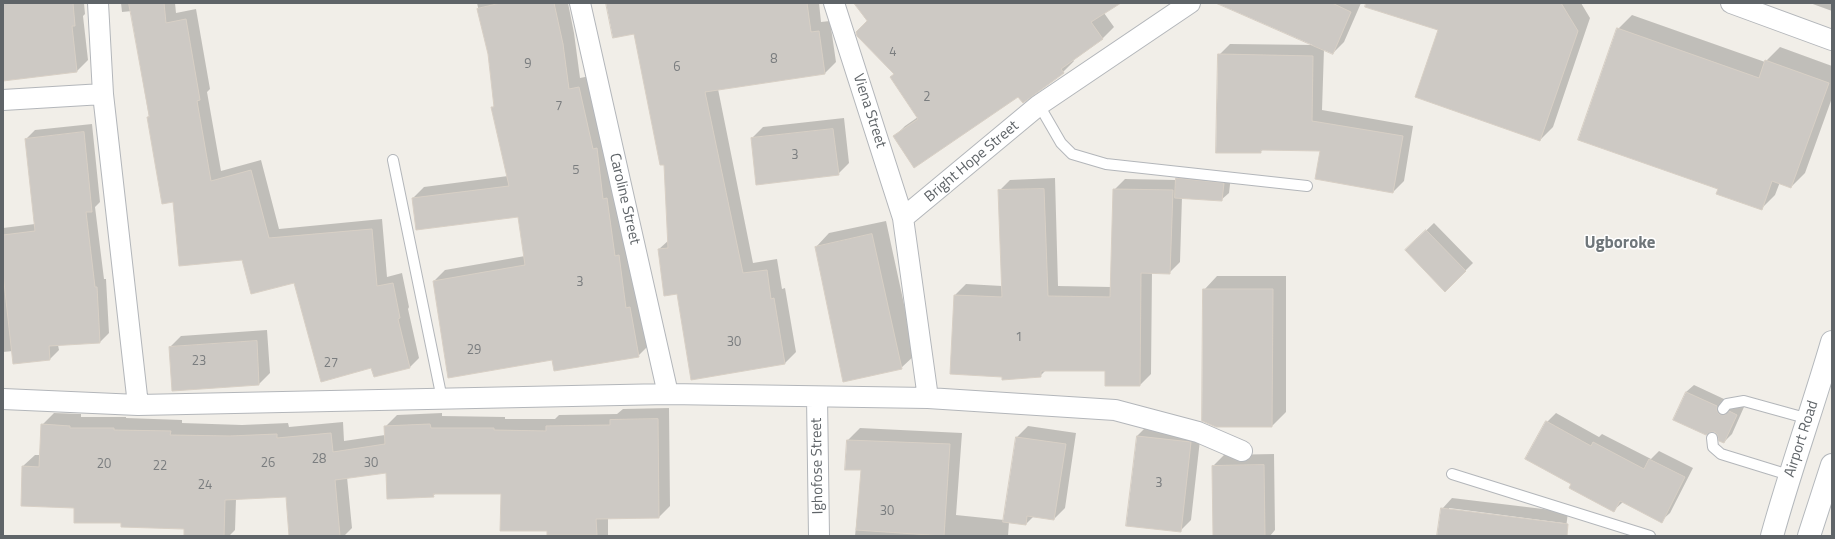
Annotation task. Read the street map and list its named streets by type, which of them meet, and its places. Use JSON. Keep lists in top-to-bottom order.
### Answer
{
  "streets": {
    "main road": ["Airport Road"],
    "street": [
      "Viena Street",
      "Bright Hope Street",
      "Caroline Street",
      "Ighofose Street"
    ]
  },
  "crossings": [
    ["Viena Street", "Bright Hope Street"]
  ],
  "districts": ["Ugboroke"],
  "house_numbers": [
    "4",
    "8",
    "9",
    "6",
    "2",
    "7",
    "3",
    "5",
    "3",
    "1",
    "30",
    "29",
    "23",
    "27",
    "28",
    "26",
    "30",
    "20",
    "22",
    "3",
    "24",
    "30"
  ]
}
